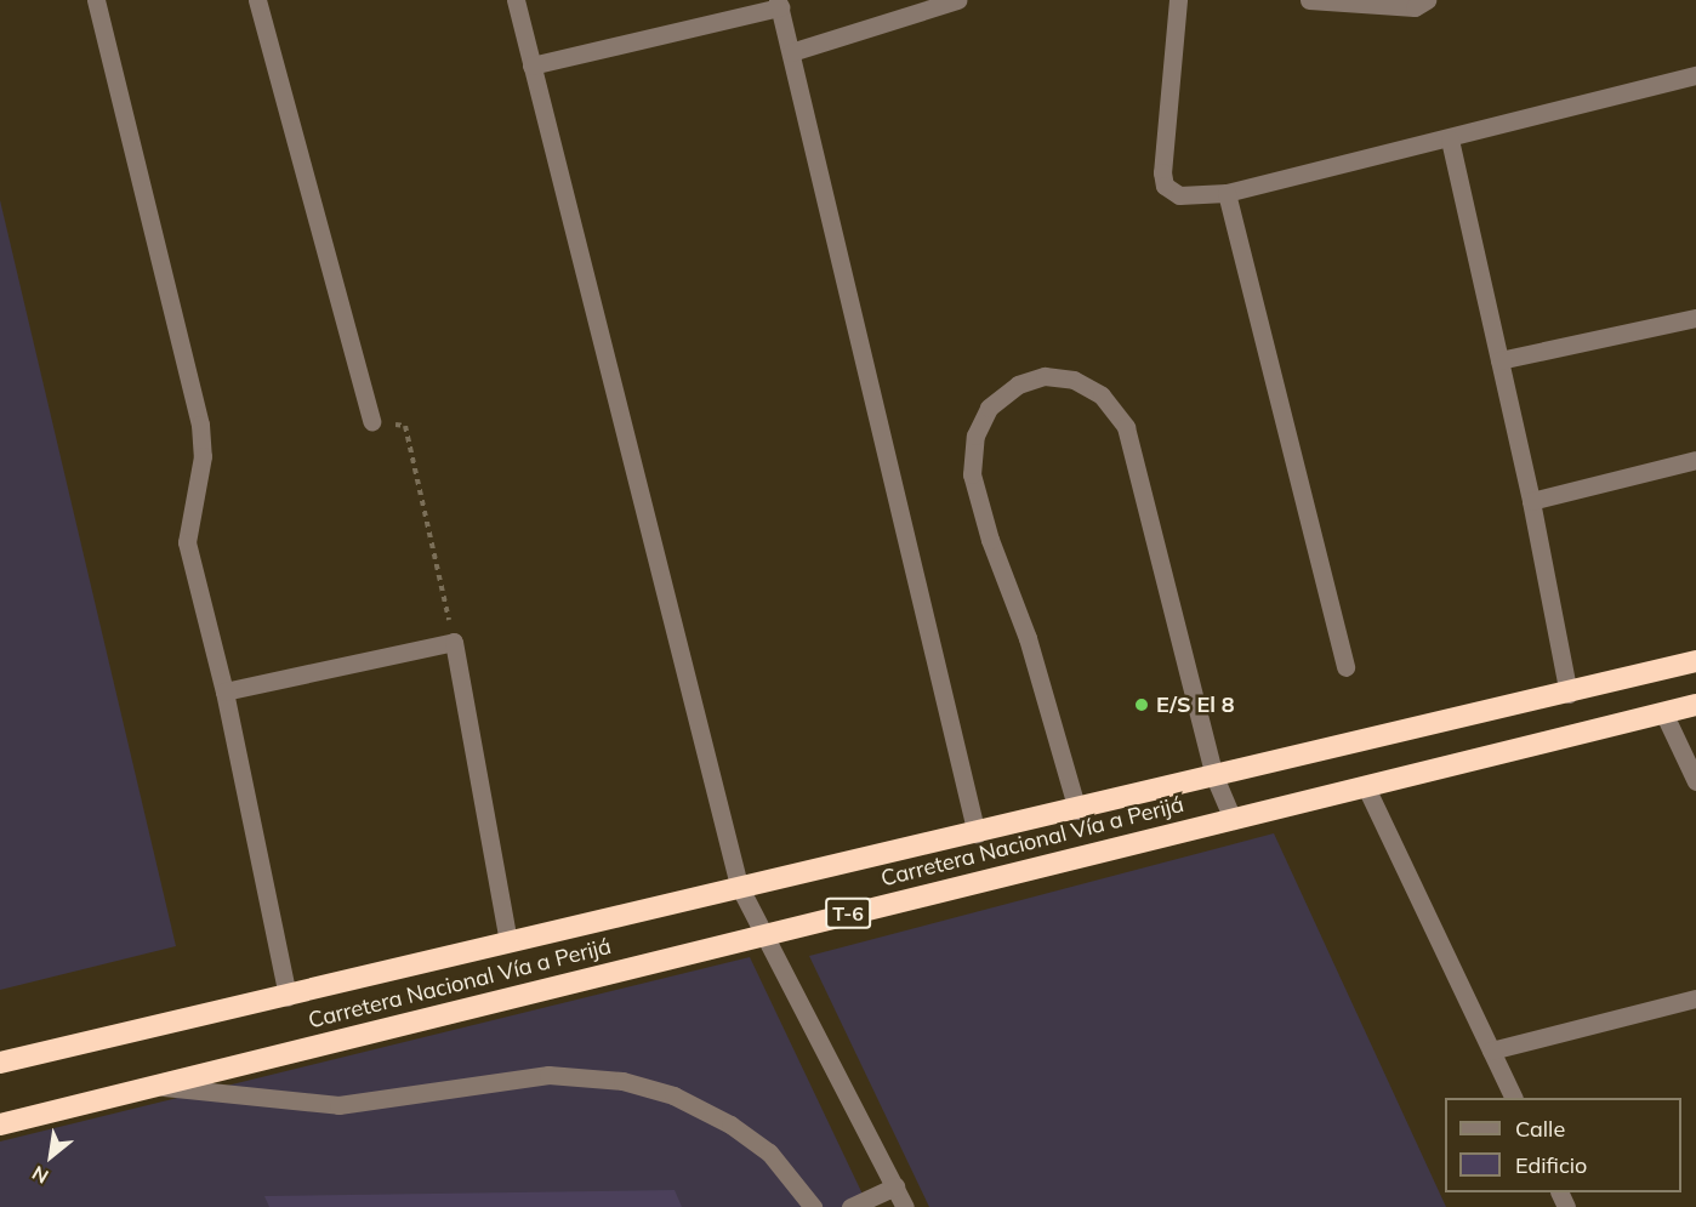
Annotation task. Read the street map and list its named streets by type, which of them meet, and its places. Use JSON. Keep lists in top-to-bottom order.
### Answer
{
  "streets": {
    "highway": ["Carretera Nacional Vía a Perijá", "T-6"]
  },
  "places": ["E/S El 8"],
  "legend": ["Calle", "Edificio"],
  "north": "bottom left"
}
